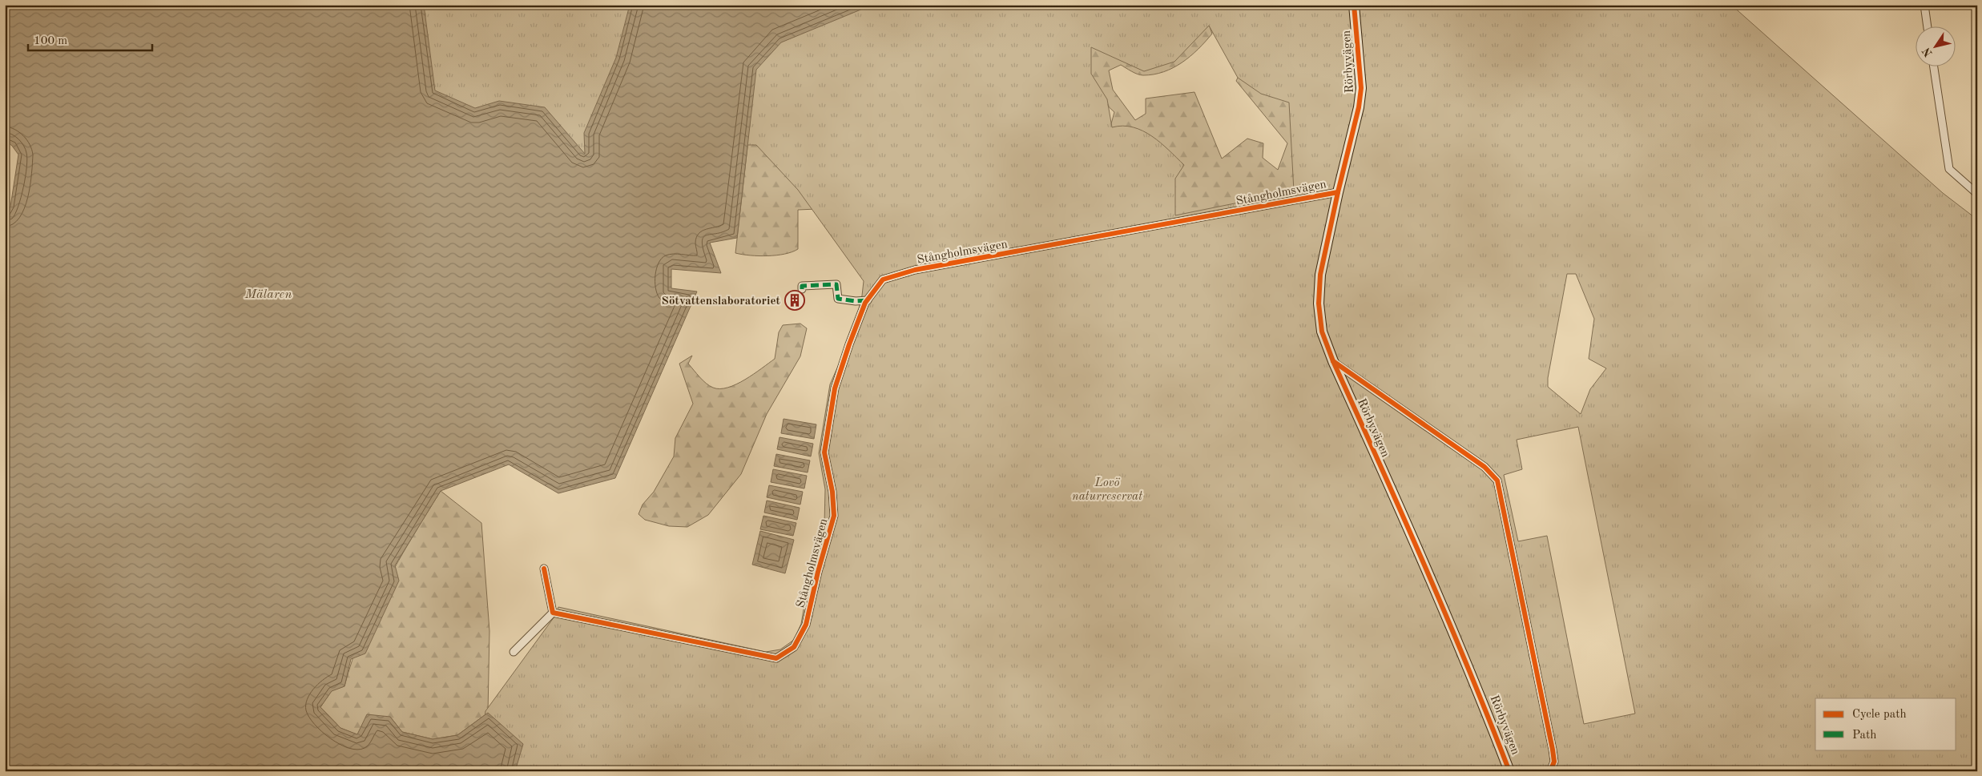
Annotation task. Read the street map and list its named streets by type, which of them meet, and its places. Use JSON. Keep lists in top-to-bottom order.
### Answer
{
  "streets": {
    "street": ["Rörbyvägen", "Stångholmsvägen"]
  },
  "crossings": [
    ["Rörbyvägen", "Stångholmsvägen"]
  ],
  "water": ["Mälaren"],
  "parks": ["Lovö naturreservat"],
  "places": {
    "building": ["Sötvattenslaboratoriet"]
  },
  "legend": ["Cycle path", "Path"],
  "scale_bar": "100 m",
  "north": "bottom left"
}
